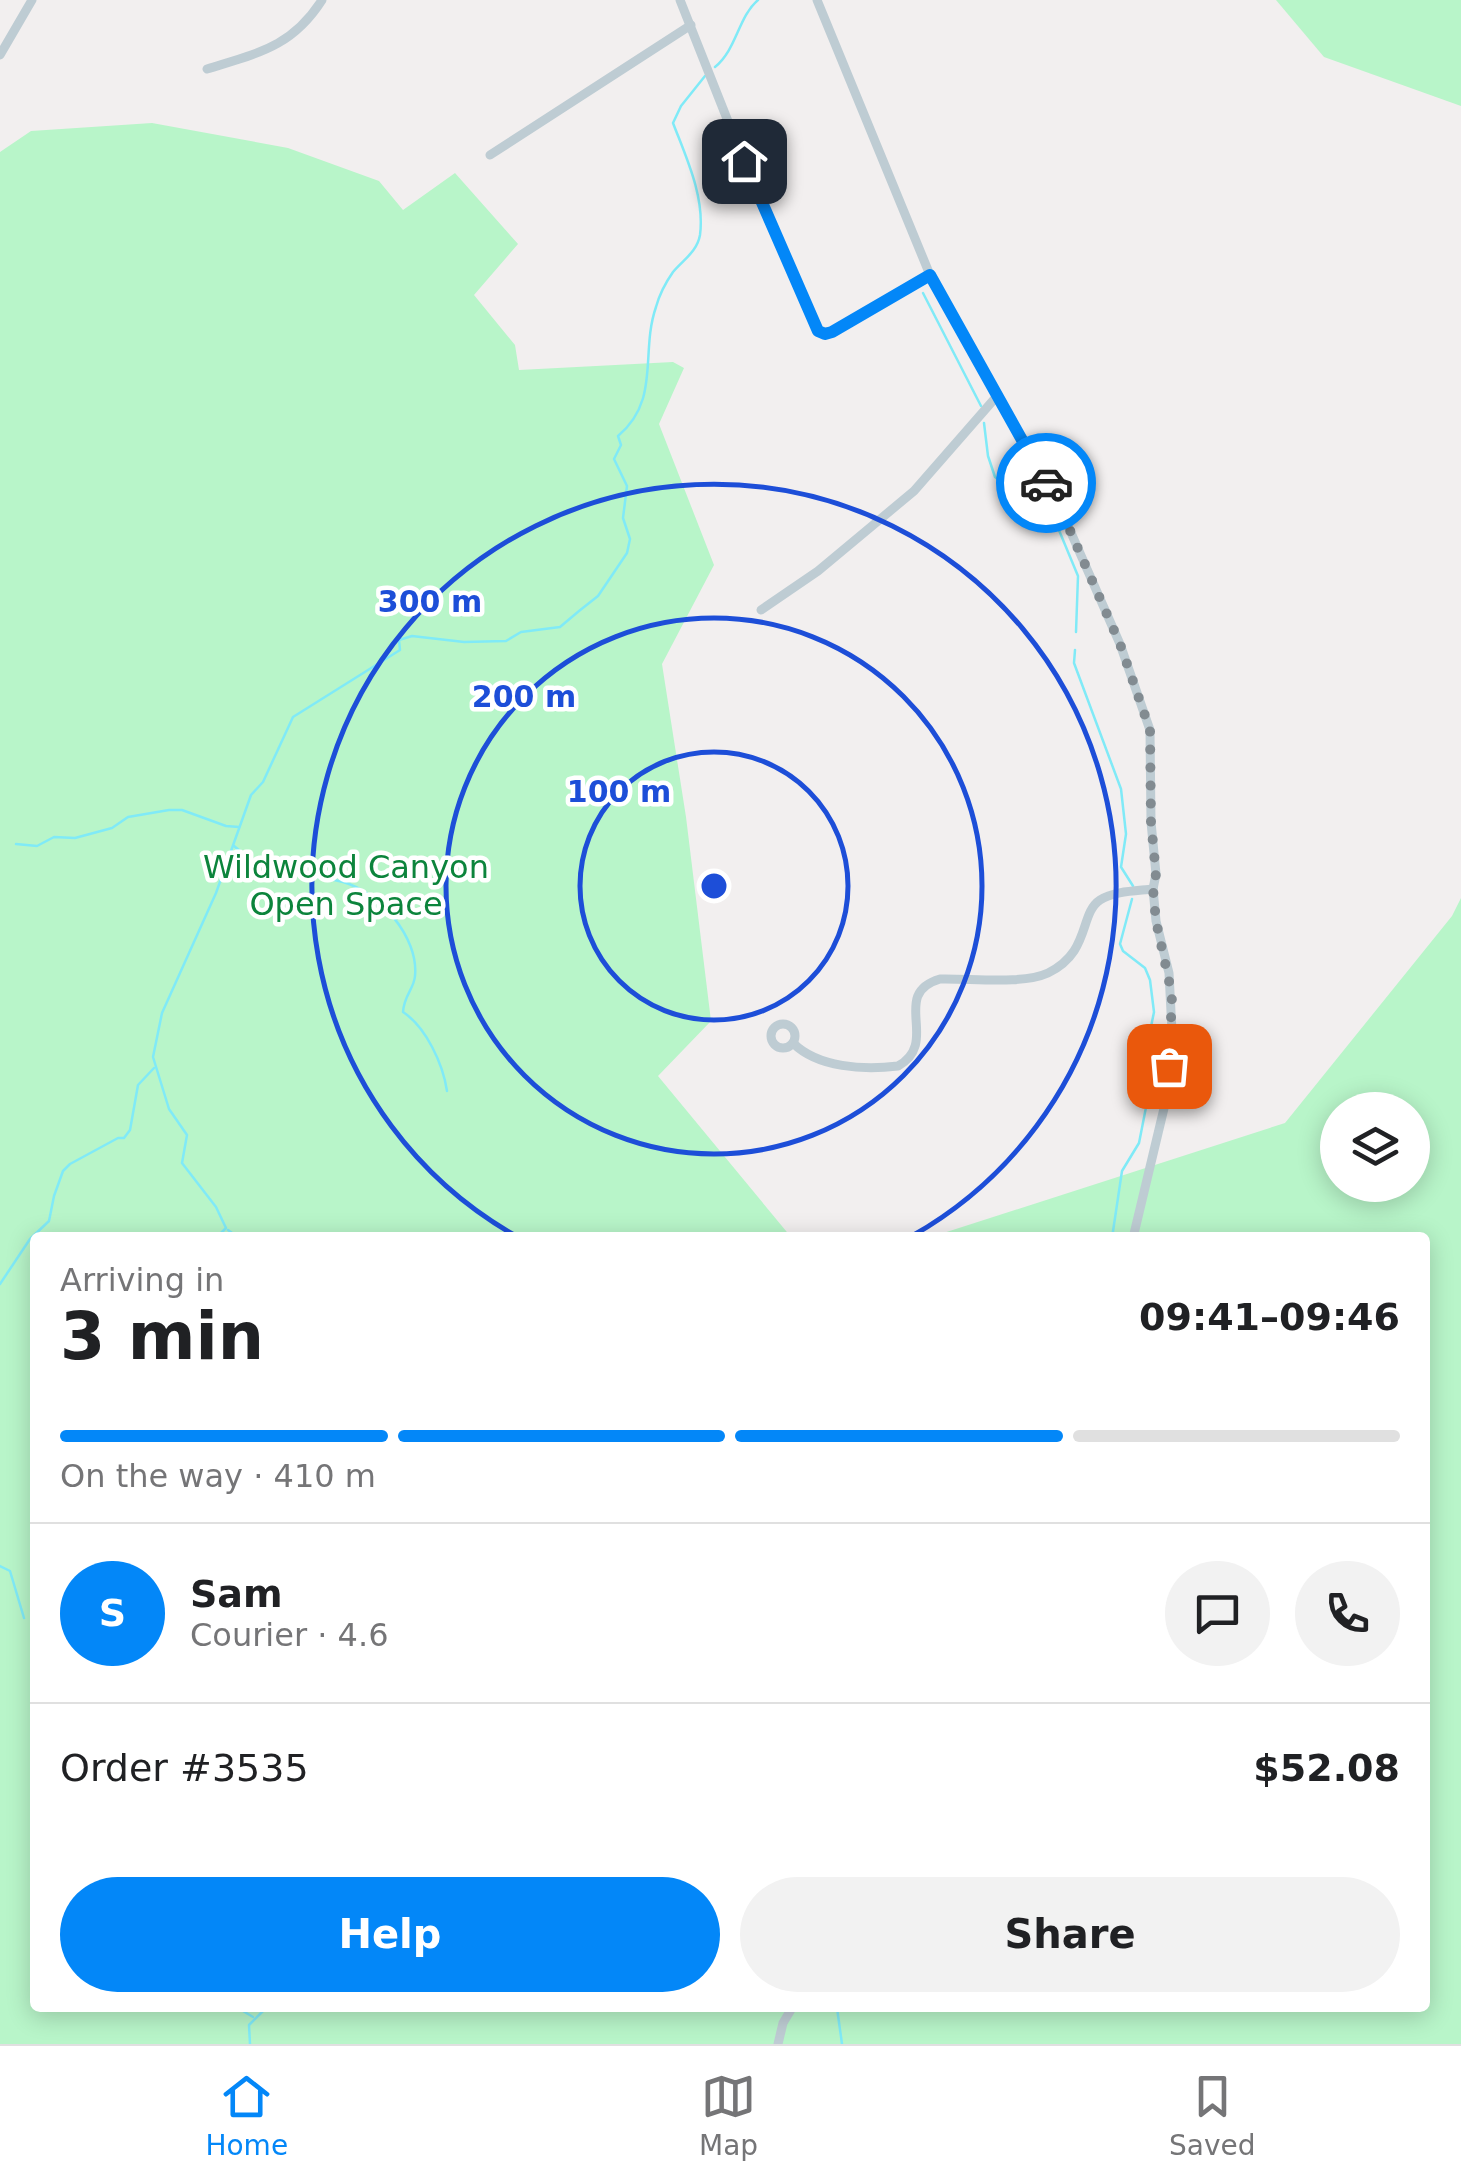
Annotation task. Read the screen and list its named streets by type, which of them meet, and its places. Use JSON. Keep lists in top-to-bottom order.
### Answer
{
  "parks": ["Wildwood Canyon Open Space"],
  "page": {
    "heading": ["3 min", "Arriving in", "09:41–09:46"],
    "panel": [
      "Sam",
      "Courier · 4.6",
      "Order #3535",
      "$52.08"
    ],
    "bar": "On the way · 410 m",
    "round": "S",
    "buttons": ["Help", "Share"],
    "tabs": ["Home", "Map", "Saved"]
  },
  "rings": ["300 m", "200 m", "100 m"]
}
